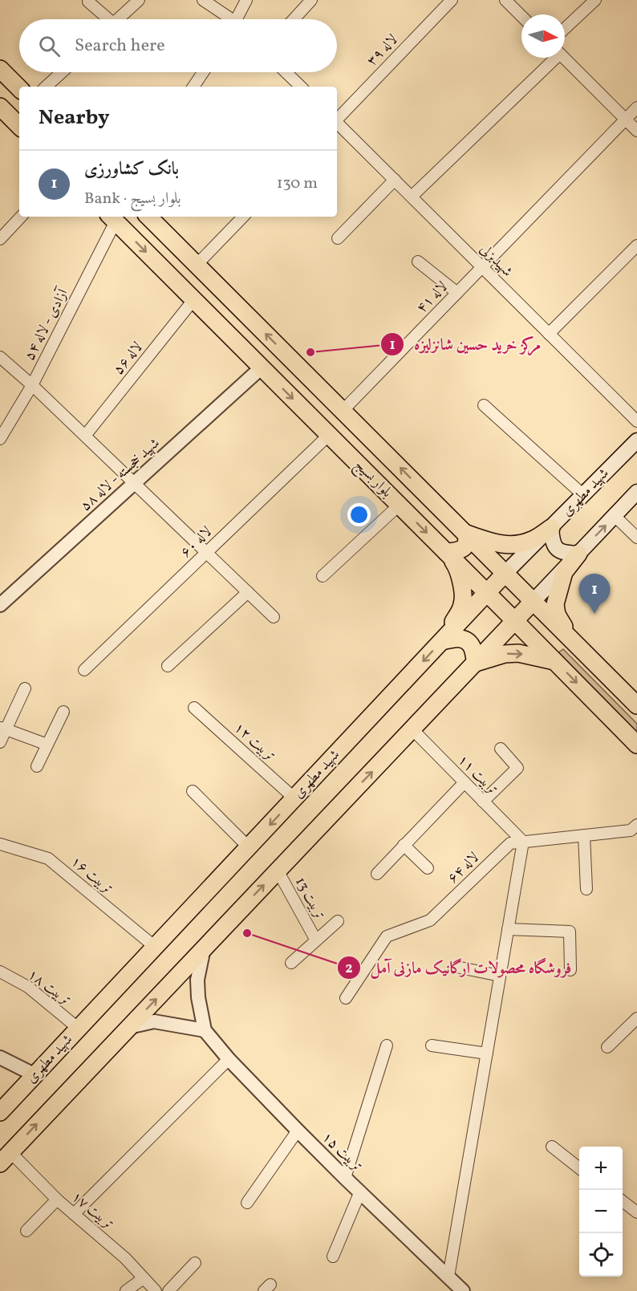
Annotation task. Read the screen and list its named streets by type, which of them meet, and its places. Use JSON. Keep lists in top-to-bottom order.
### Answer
{
  "streets": {
    "main road": ["بلوار بسیج", "شهید مطهری"],
    "street": [
      "لاله ۳۹",
      "شهیدبزلی",
      "لاله ۴۱",
      "آزادی - لاله ۵۴",
      "لاله ۵۶",
      "شهید خجسته - لاله ۵۸",
      "لاله ۶۰",
      "تربیت ۱۲",
      "تربیت ۱۱",
      "لاله ۶۴",
      "تربیت ۱۶",
      "تربیت 13",
      "تربیت ۱۸",
      "تربیت ۱۵",
      "تربیت ۱۷"
    ]
  },
  "crossings": [
    ["شهیدبزلی", "لاله ۴۱"],
    ["لاله ۴۱", "بلوار بسیج"],
    ["آزادی - لاله ۵۴", "بلوار بسیج"],
    ["لاله ۵۶", "بلوار بسیج"],
    ["شهید خجسته - لاله ۵۸", "بلوار بسیج"],
    ["بلوار بسیج", "شهید مطهری"],
    ["بلوار بسیج", "لاله ۶۰"],
    ["شهید مطهری", "تربیت ۱۲"],
    ["شهید مطهری", "تربیت ۱۶"],
    ["شهید مطهری", "تربیت ۱۸"],
    ["تربیت ۱۱", "لاله ۶۴"]
  ],
  "places": ["مرکز خرید حسین شانزلیزه", "فروشگاه محصولات ارگانیک مازنی آمل"],
  "north": "right",
  "page": {
    "search": "Search here",
    "heading": "Nearby",
    "list": [
      {
        "mark": "1",
        "name": "بانک کشاورزی",
        "note": "Bank · بلوار بسیج",
        "value": "130 m"
      }
    ],
    "pins": "1",
    "map_buttons": ["+", "−"]
  }
}
